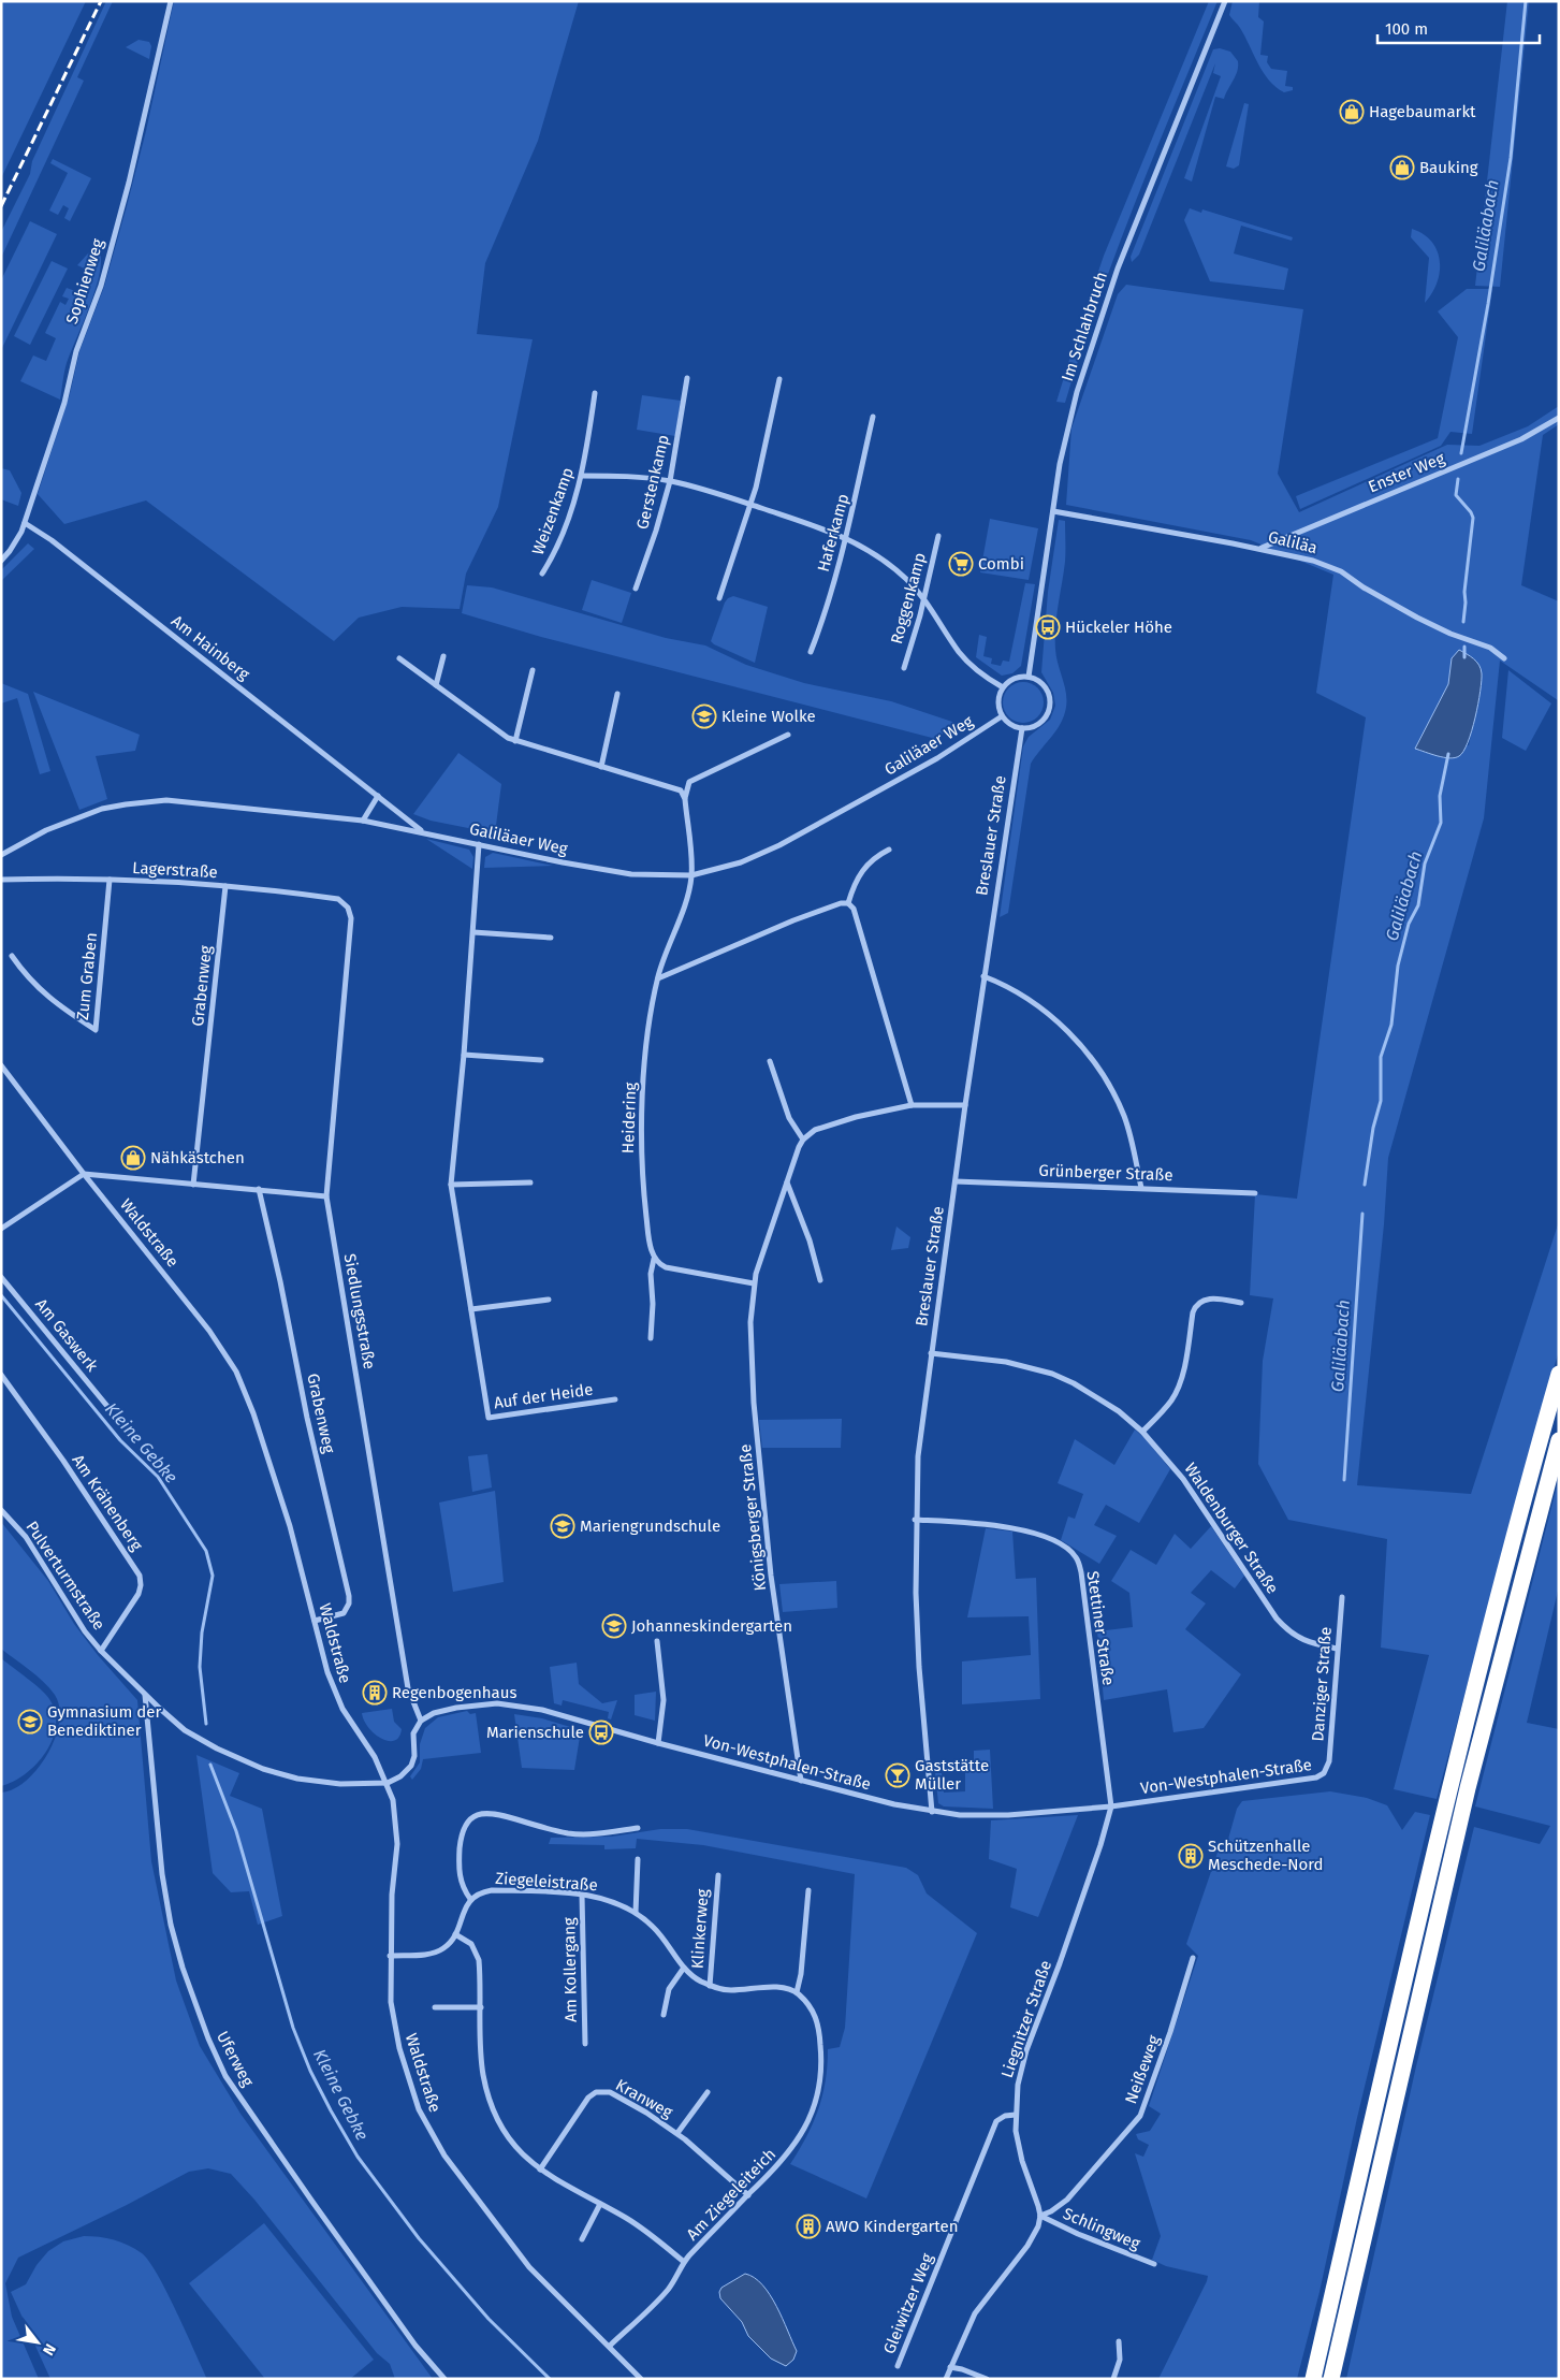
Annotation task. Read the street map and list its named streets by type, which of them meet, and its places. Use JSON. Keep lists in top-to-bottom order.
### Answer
{
  "streets": {
    "street": [
      "Sophienweg",
      "Im Schlahbruch",
      "Enster Weg",
      "Gerstenkamp",
      "Weizenkamp",
      "Haferkamp",
      "Galiläa",
      "Roggenkamp",
      "Am Hainberg",
      "Galiläaer Weg",
      "Breslauer Straße",
      "Lagerstraße",
      "Zum Graben",
      "Grabenweg",
      "Heidering",
      "Grünberger Straße",
      "Waldstraße",
      "Siedlungsstraße",
      "Am Gaswerk",
      "Auf der Heide",
      "Am Krähenberg",
      "Königsberger Straße",
      "Waldenburger Straße",
      "Pulverturmstraße",
      "Stettiner Straße",
      "Danziger Straße",
      "Von-Westphalen-Straße",
      "Ziegeleistraße",
      "Klinkerweg",
      "Am Kollergang",
      "Liegnitzer Straße",
      "Uferweg",
      "Neißeweg",
      "Kranweg",
      "Am Ziegeleiteich",
      "Schlingweg",
      "Gleiwitzer Weg"
    ]
  },
  "crossings": [
    ["Sophienweg", "Am Hainberg"],
    ["Im Schlahbruch", "Galiläa"],
    ["Im Schlahbruch", "Galiläaer Weg"],
    ["Im Schlahbruch", "Breslauer Straße"],
    ["Enster Weg", "Galiläa"],
    ["Am Hainberg", "Galiläaer Weg"],
    ["Galiläaer Weg", "Breslauer Straße"],
    ["Galiläaer Weg", "Heidering"],
    ["Galiläaer Weg", "Auf der Heide"],
    ["Breslauer Straße", "Grünberger Straße"],
    ["Breslauer Straße", "Waldenburger Straße"],
    ["Breslauer Straße", "Stettiner Straße"],
    ["Breslauer Straße", "Von-Westphalen-Straße"],
    ["Lagerstraße", "Zum Graben"],
    ["Lagerstraße", "Grabenweg"],
    ["Lagerstraße", "Siedlungsstraße"],
    ["Grabenweg", "Waldstraße"],
    ["Waldstraße", "Pulverturmstraße"],
    ["Waldstraße", "Am Ziegeleiteich"],
    ["Siedlungsstraße", "Von-Westphalen-Straße"],
    ["Am Krähenberg", "Pulverturmstraße"],
    ["Königsberger Straße", "Von-Westphalen-Straße"],
    ["Waldenburger Straße", "Danziger Straße"],
    ["Pulverturmstraße", "Uferweg"],
    ["Stettiner Straße", "Von-Westphalen-Straße"],
    ["Stettiner Straße", "Liegnitzer Straße"],
    ["Danziger Straße", "Von-Westphalen-Straße"],
    ["Von-Westphalen-Straße", "Liegnitzer Straße"],
    ["Ziegeleistraße", "Klinkerweg"],
    ["Ziegeleistraße", "Am Kollergang"],
    ["Ziegeleistraße", "Am Ziegeleiteich"],
    ["Liegnitzer Straße", "Neißeweg"],
    ["Liegnitzer Straße", "Schlingweg"],
    ["Liegnitzer Straße", "Gleiwitzer Weg"],
    ["Neißeweg", "Schlingweg"],
    ["Kranweg", "Am Ziegeleiteich"]
  ],
  "water": ["Galiläabach", "Kleine Gebke"],
  "places": {
    "shop": ["Hagebaumarkt", "Bauking", "Nähkästchen"],
    "supermarket": ["Combi"],
    "bus stop": ["Hückeler Höhe", "Marienschule"],
    "school or university": [
      "Kleine Wolke",
      "Mariengrundschule",
      "Johanneskindergarten",
      "Gymnasium der Benediktiner"
    ],
    "building": ["Regenbogenhaus", "Schützenhalle Meschede-Nord", "AWO Kindergarten"],
    "bar": ["Gaststätte Müller"]
  },
  "scale_bar": "100 m",
  "north": "bottom right"
}
